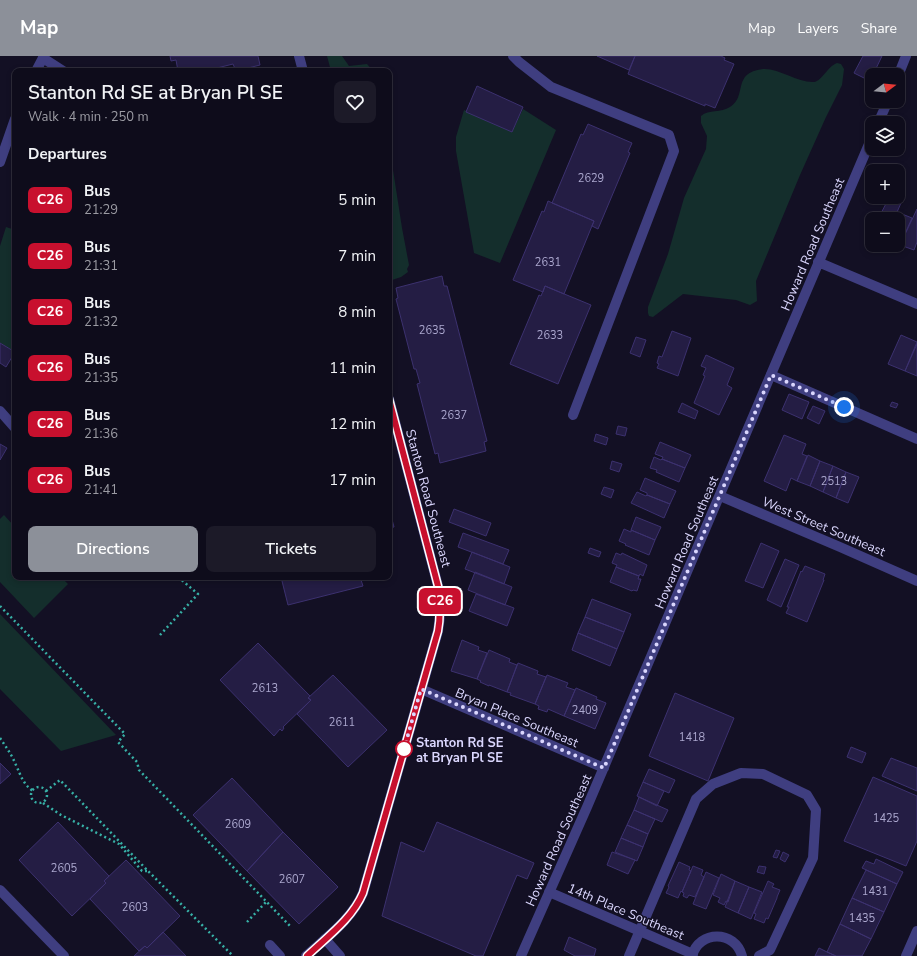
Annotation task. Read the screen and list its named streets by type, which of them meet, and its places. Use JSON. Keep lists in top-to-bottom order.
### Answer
{
  "streets": {
    "street": [
      "Howard Road Southeast",
      "Stanton Road Southeast",
      "West Street Southeast",
      "Bryan Place Southeast",
      "14th Place Southeast"
    ]
  },
  "crossings": [
    ["Howard Road Southeast", "West Street Southeast"],
    ["Howard Road Southeast", "Bryan Place Southeast"],
    ["Howard Road Southeast", "14th Place Southeast"],
    ["Stanton Road Southeast", "Bryan Place Southeast"]
  ],
  "places": ["Stanton Rd SE at Bryan Pl SE"],
  "lines": ["bus line C26"],
  "house_numbers": [
    "2629",
    "2631",
    "2635",
    "2633",
    "2637",
    "2513",
    "2613",
    "2409",
    "2611",
    "1418",
    "1425",
    "2609",
    "2605",
    "2607",
    "1431",
    "2603",
    "1435"
  ],
  "north": "right",
  "page": {
    "header": "Map",
    "nav": ["Map", "Layers", "Share"],
    "on_map": "C26",
    "map_buttons": ["+", "−"],
    "heading": [
      ["Stanton Rd SE at Bryan Pl SE", "Walk · 4 min · 250 m"],
      "Departures"
    ],
    "list": [
      {
        "mark": "C26",
        "name": "Bus",
        "note": "21:29",
        "value": "5 min"
      },
      {
        "mark": "C26",
        "name": "Bus",
        "note": "21:31",
        "value": "7 min"
      },
      {
        "mark": "C26",
        "name": "Bus",
        "note": "21:32",
        "value": "8 min"
      },
      {
        "mark": "C26",
        "name": "Bus",
        "note": "21:35",
        "value": "11 min"
      },
      {
        "mark": "C26",
        "name": "Bus",
        "note": "21:36",
        "value": "12 min"
      },
      {
        "mark": "C26",
        "name": "Bus",
        "note": "21:41",
        "value": "17 min"
      }
    ],
    "buttons": ["Directions", "Tickets"]
  }
}
